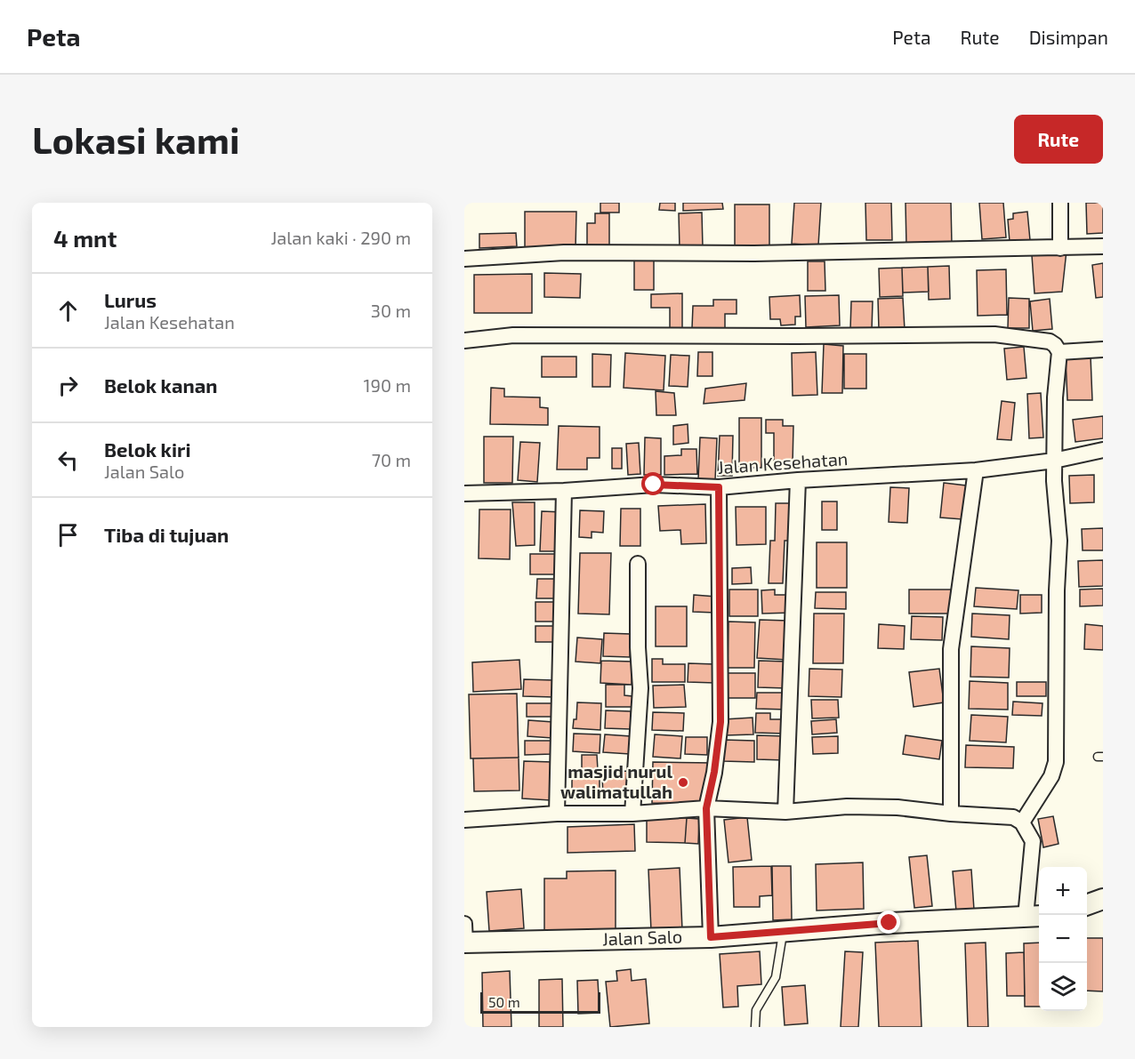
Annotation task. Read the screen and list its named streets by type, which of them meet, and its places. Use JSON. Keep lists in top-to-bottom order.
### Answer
{
  "streets": {
    "street": ["Jalan Kesehatan", "Jalan Salo"]
  },
  "places": ["masjid nurul walimatullah"],
  "scale_bar": "50 m",
  "page": {
    "header": "Peta",
    "nav": ["Peta", "Rute", "Disimpan"],
    "buttons": "Rute",
    "title": "Lokasi kami",
    "heading": ["4 mnt", "Jalan kaki · 290 m"],
    "list": [
      ["Lurus", "Jalan Kesehatan", "30 m"],
      ["Belok kanan", "190 m"],
      ["Belok kiri", "Jalan Salo", "70 m"],
      "Tiba di tujuan"
    ],
    "map_buttons": ["+", "−"],
    "scale": "50 m"
  }
}
